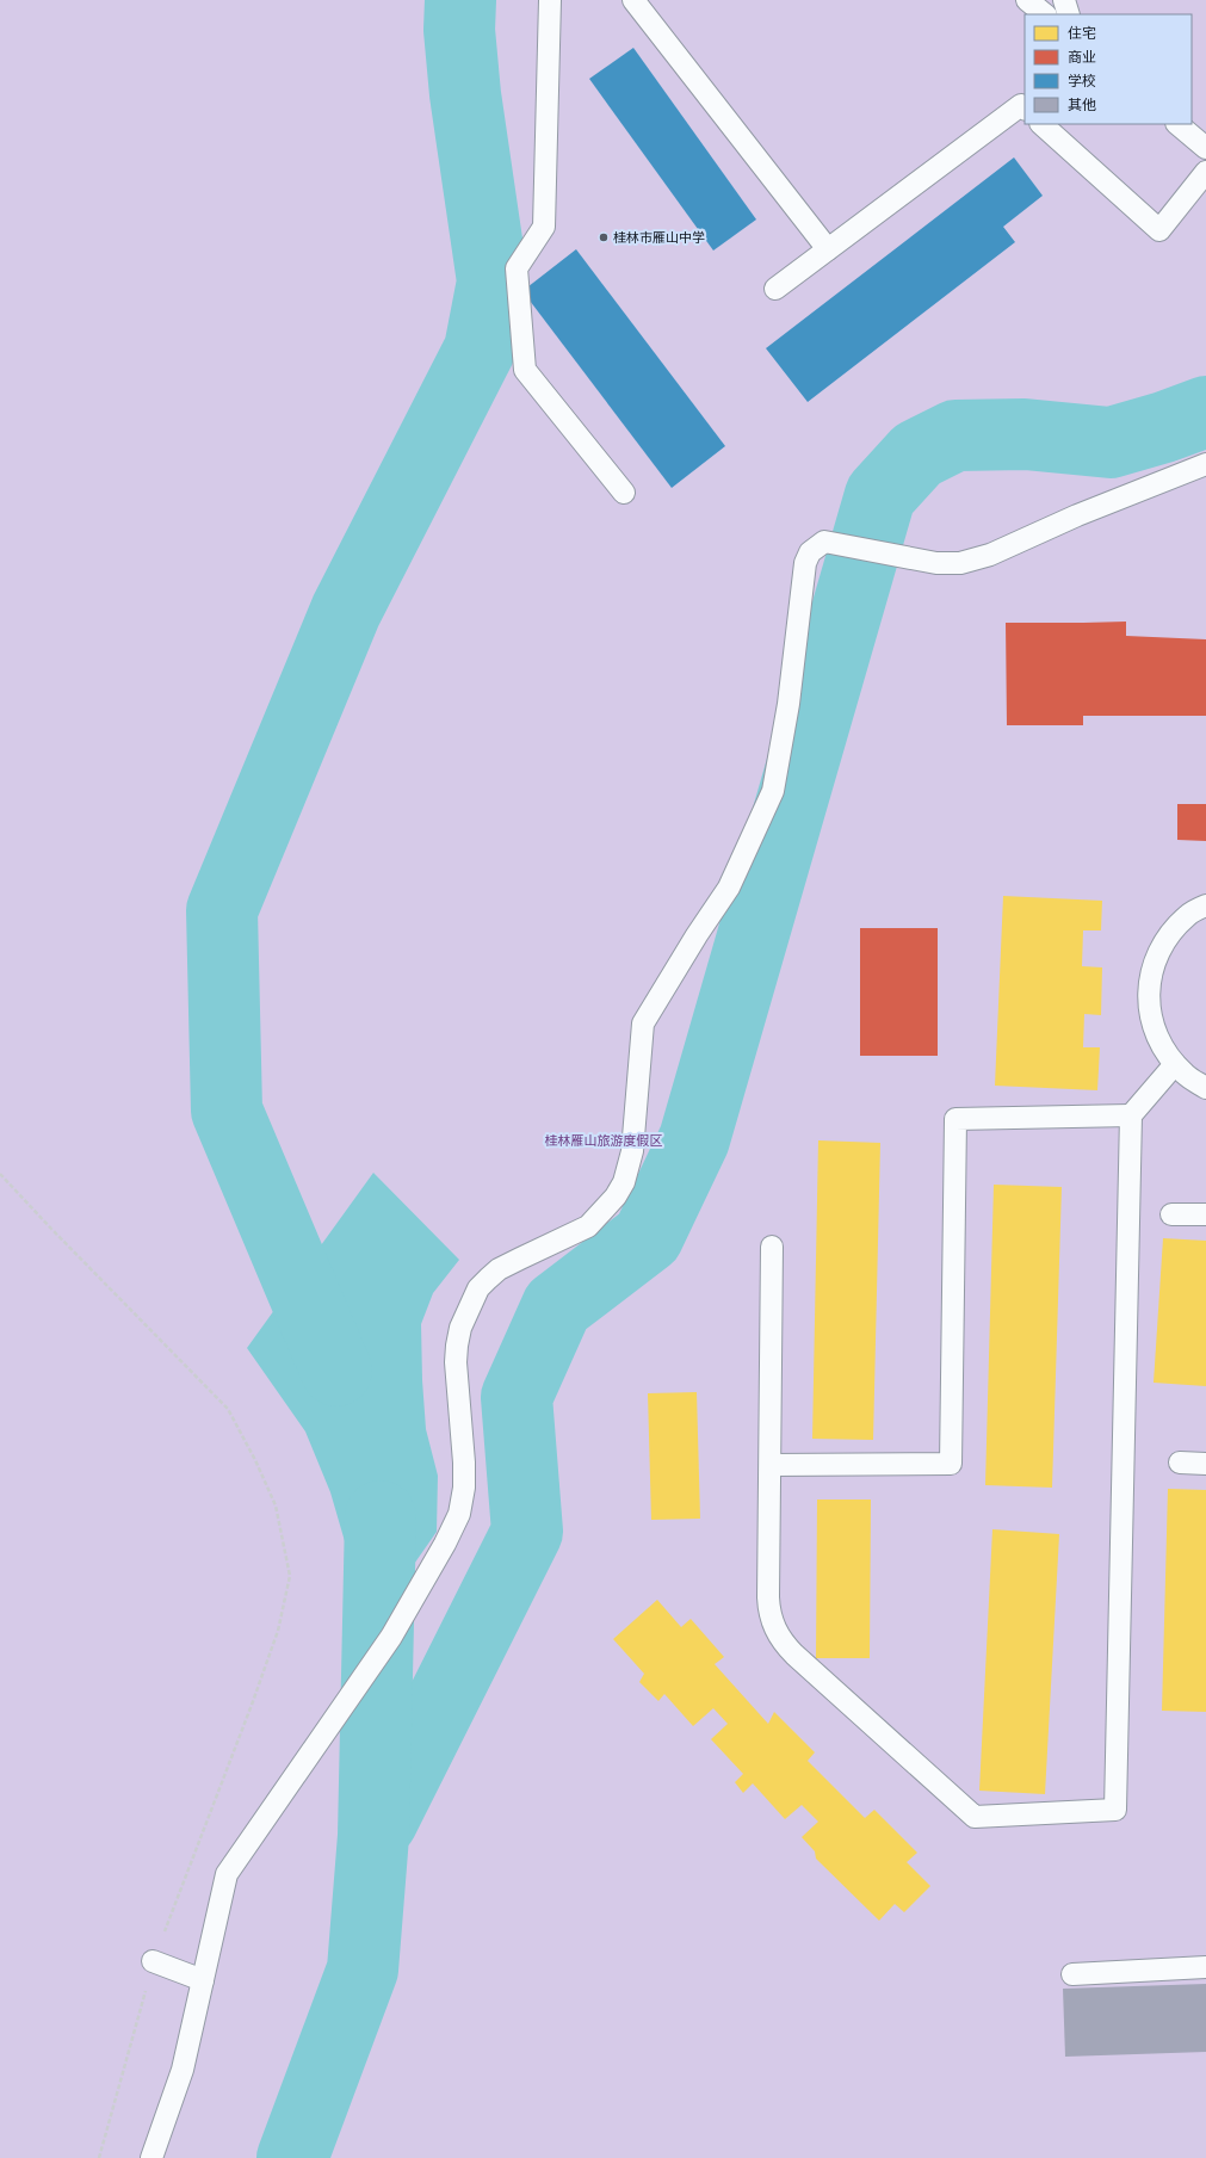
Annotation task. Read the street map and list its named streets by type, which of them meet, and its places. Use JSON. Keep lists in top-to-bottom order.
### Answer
{
  "parks": ["桂林雁山旅游度假区"],
  "places": ["桂林市雁山中学"],
  "legend": [
    "住宅",
    "商业",
    "学校",
    "其他"
  ]
}
